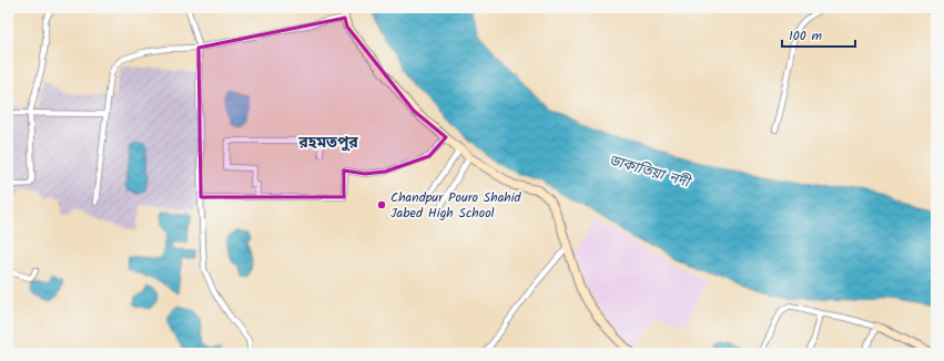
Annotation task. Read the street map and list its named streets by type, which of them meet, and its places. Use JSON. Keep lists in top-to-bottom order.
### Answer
{
  "districts": ["রহমতপুর"],
  "water": ["ডাকাতিয়া নদী"],
  "places": ["Chandpur Pouro Shahid Jabed High School"],
  "scale_bar": "100 m"
}
